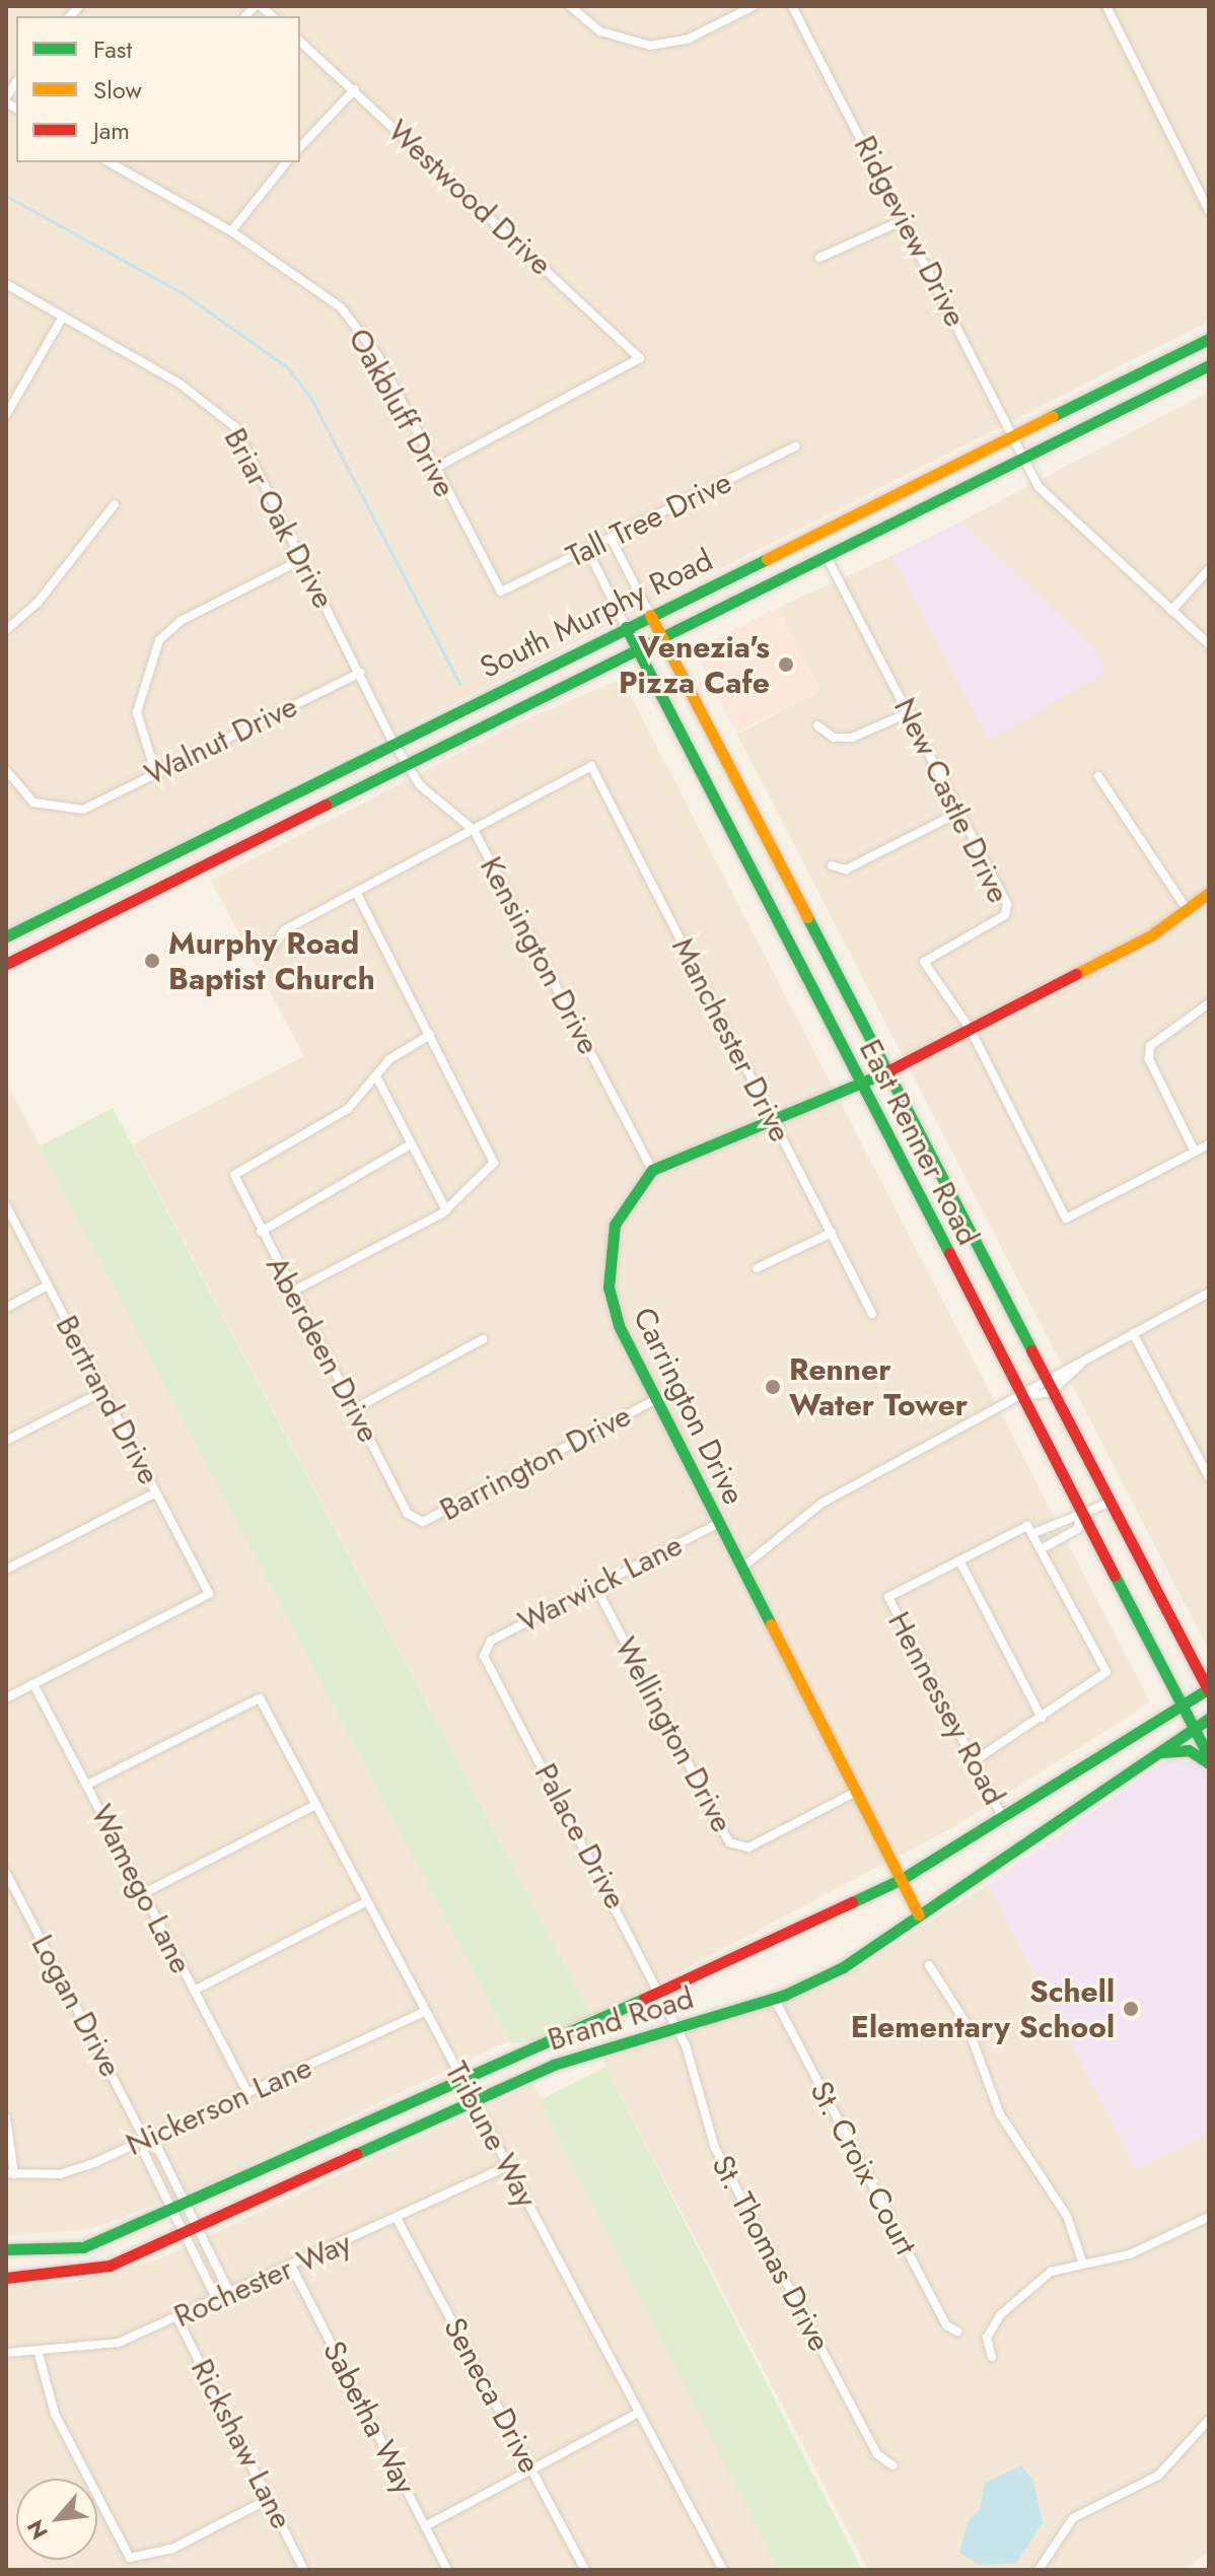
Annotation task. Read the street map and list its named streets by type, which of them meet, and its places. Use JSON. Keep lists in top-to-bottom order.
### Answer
{
  "streets": {
    "main road": [
      "South Murphy Road",
      "East Renner Road",
      "Carrington Drive",
      "Brand Road"
    ],
    "street": [
      "Westwood Drive",
      "Ridgeview Drive",
      "Oakbluff Drive",
      "Briar Oak Drive",
      "Tall Tree Drive",
      "Walnut Drive",
      "New Castle Drive",
      "Kensington Drive",
      "Manchester Drive",
      "Aberdeen Drive",
      "Bertrand Drive",
      "Barrington Drive",
      "Warwick Lane",
      "Hennessey Road",
      "Wellington Drive",
      "Palace Drive",
      "Wamego Lane",
      "Logan Drive",
      "Nickerson Lane",
      "Tribune Way",
      "St. Croix Court",
      "St. Thomas Drive",
      "Rochester Way",
      "Seneca Drive",
      "Sabetha Way",
      "Rickshaw Lane"
    ]
  },
  "crossings": [
    ["Westwood Drive", "Oakbluff Drive"],
    ["Ridgeview Drive", "South Murphy Road"],
    ["Oakbluff Drive", "Tall Tree Drive"],
    ["Briar Oak Drive", "South Murphy Road"],
    ["Briar Oak Drive", "Walnut Drive"],
    ["Briar Oak Drive", "Kensington Drive"],
    ["Tall Tree Drive", "East Renner Road"],
    ["South Murphy Road", "New Castle Drive"],
    ["South Murphy Road", "Kensington Drive"],
    ["South Murphy Road", "East Renner Road"],
    ["New Castle Drive", "Carrington Drive"],
    ["Kensington Drive", "Manchester Drive"],
    ["Kensington Drive", "Carrington Drive"],
    ["Manchester Drive", "Carrington Drive"],
    ["East Renner Road", "Carrington Drive"],
    ["East Renner Road", "Brand Road"],
    ["Aberdeen Drive", "Barrington Drive"],
    ["Bertrand Drive", "Wamego Lane"],
    ["Carrington Drive", "Barrington Drive"],
    ["Carrington Drive", "Warwick Lane"],
    ["Carrington Drive", "Wellington Drive"],
    ["Carrington Drive", "Brand Road"],
    ["Warwick Lane", "Wellington Drive"],
    ["Warwick Lane", "Palace Drive"],
    ["Hennessey Road", "Brand Road"],
    ["Palace Drive", "Brand Road"],
    ["Palace Drive", "St. Thomas Drive"],
    ["Wamego Lane", "Nickerson Lane"],
    ["Wamego Lane", "Tribune Way"],
    ["Logan Drive", "Brand Road"],
    ["Logan Drive", "Nickerson Lane"],
    ["Logan Drive", "Rochester Way"],
    ["Brand Road", "Tribune Way"],
    ["Brand Road", "St. Croix Court"],
    ["Brand Road", "St. Thomas Drive"],
    ["Nickerson Lane", "Tribune Way"],
    ["Tribune Way", "Rochester Way"],
    ["Rochester Way", "Seneca Drive"],
    ["Rochester Way", "Sabetha Way"],
    ["Rochester Way", "Rickshaw Lane"]
  ],
  "places": [
    "Venezia's Pizza Cafe",
    "Murphy Road Baptist Church",
    "Renner Water Tower",
    "Schell Elementary School"
  ],
  "legend": ["Fast", "Slow", "Jam"],
  "north": "bottom left"
}
